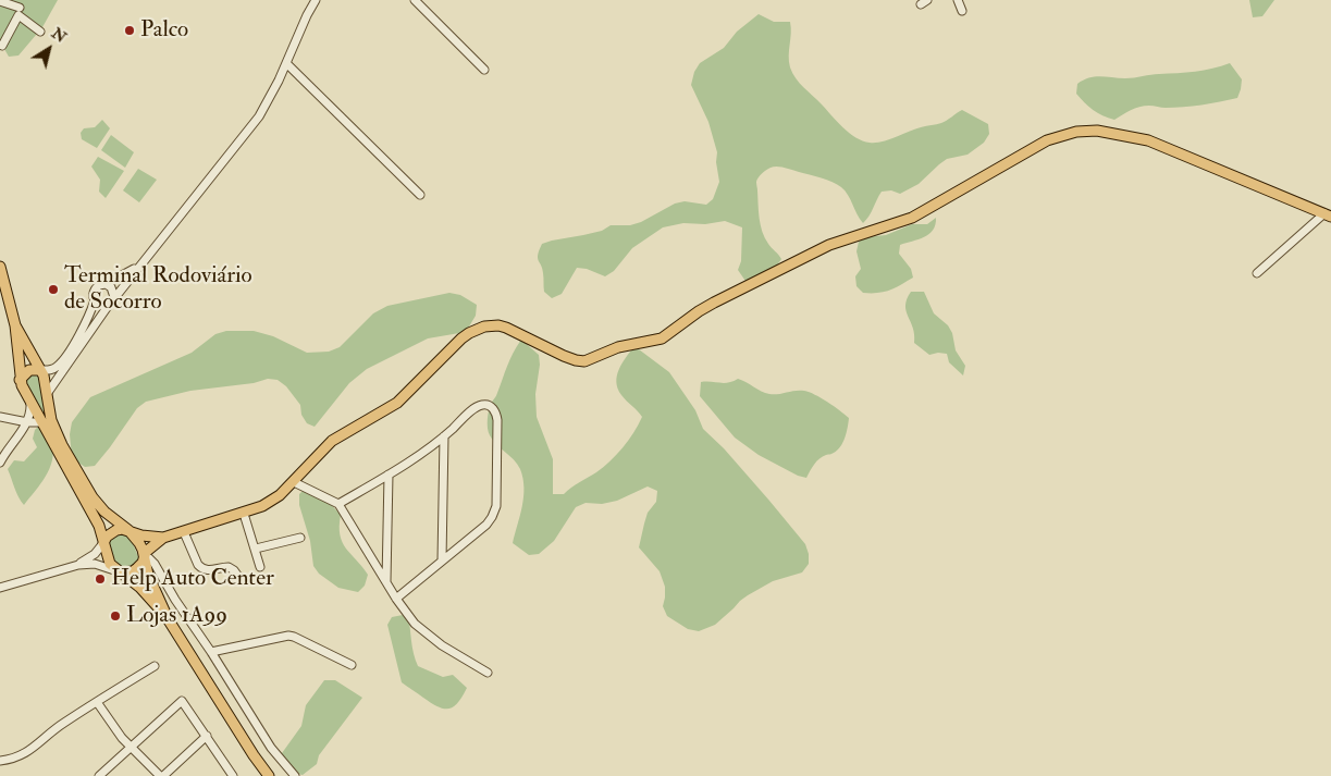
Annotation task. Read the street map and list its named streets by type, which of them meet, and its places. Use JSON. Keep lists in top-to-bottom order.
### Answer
{
  "places": [
    "Palco",
    "Terminal Rodoviário de Socorro",
    "Help Auto Center",
    "Lojas 1A99"
  ],
  "north": "top right"
}
